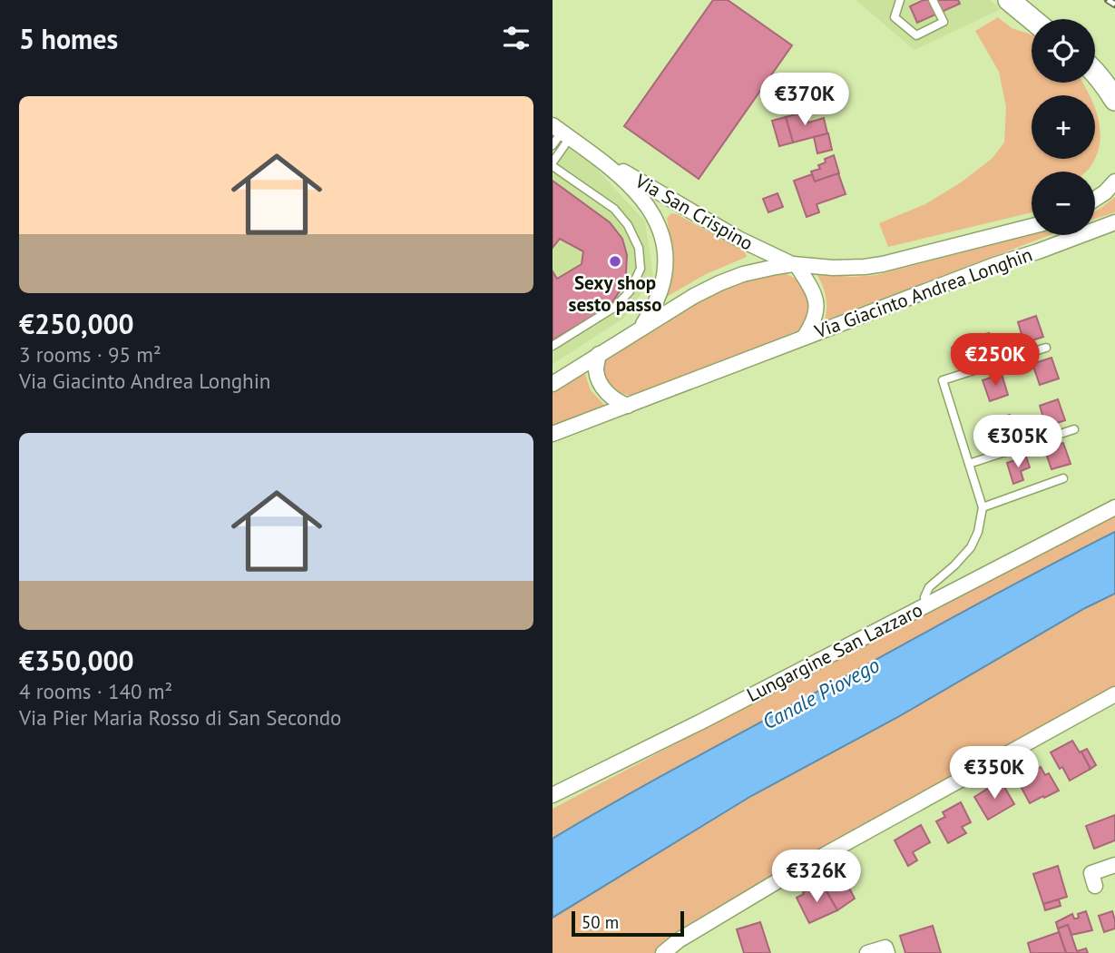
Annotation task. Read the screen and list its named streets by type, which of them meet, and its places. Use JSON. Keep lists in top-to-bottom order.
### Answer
{
  "streets": {
    "street": ["Via San Crispino", "Via Giacinto Andrea Longhin", "Lungargine San Lazzaro"]
  },
  "crossings": [
    ["Via San Crispino", "Via Giacinto Andrea Longhin"]
  ],
  "water": ["Canale Piovego"],
  "places": ["Sexy shop sesto passo"],
  "scale_bar": "50 m",
  "page": {
    "heading": "5 homes",
    "map_buttons": ["+", "−"],
    "price": [
      "€370K",
      "€250K",
      "€305K",
      "€350K",
      "€326K"
    ],
    "list": [
      {
        "name": "€250,000",
        "note": "3 rooms · 95 m² · Via Giacinto Andrea Longhin"
      },
      {
        "name": "€350,000",
        "note": "4 rooms · 140 m² · Via Pier Maria Rosso di San Secondo"
      }
    ],
    "scale": "50 m"
  }
}
